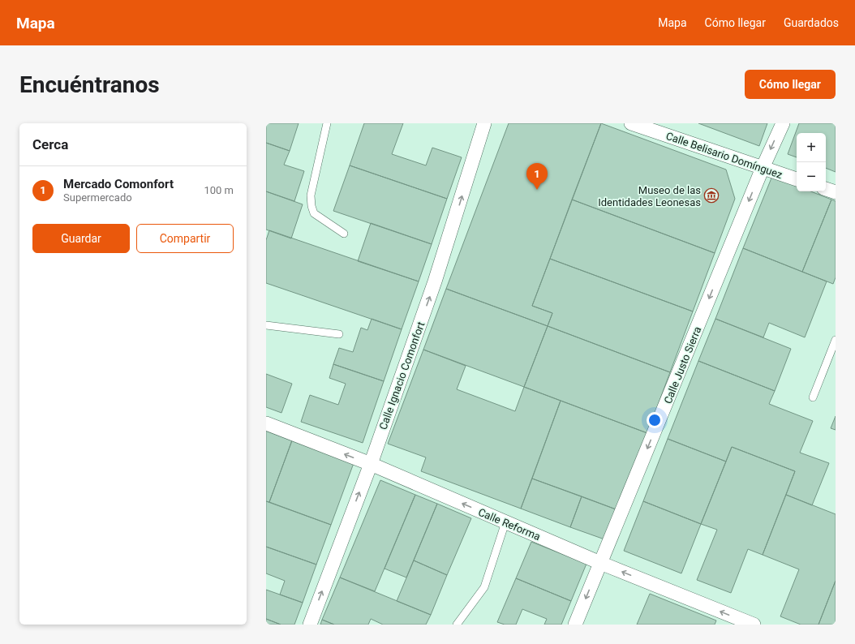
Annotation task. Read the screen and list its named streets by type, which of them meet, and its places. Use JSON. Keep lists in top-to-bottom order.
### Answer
{
  "streets": {
    "street": [
      "Calle Belisario Domínguez",
      "Calle Justo Sierra",
      "Calle Ignacio Comonfort",
      "Calle Reforma"
    ]
  },
  "crossings": [
    ["Calle Belisario Domínguez", "Calle Justo Sierra"],
    ["Calle Justo Sierra", "Calle Reforma"],
    ["Calle Ignacio Comonfort", "Calle Reforma"]
  ],
  "one_way": ["Calle Justo Sierra", "Calle Ignacio Comonfort", "Calle Reforma"],
  "places": {
    "museum": ["Museo de las Identidades Leonesas"]
  },
  "page": {
    "header": "Mapa",
    "nav": ["Mapa", "Cómo llegar", "Guardados"],
    "buttons": [
      "Cómo llegar",
      ["Guardar", "Compartir"]
    ],
    "title": "Encuéntranos",
    "heading": "Cerca",
    "map_buttons": ["+", "−"],
    "pins": "1",
    "list": [
      {
        "mark": "1",
        "name": "Mercado Comonfort",
        "note": "Supermercado",
        "value": "100 m"
      }
    ]
  }
}
